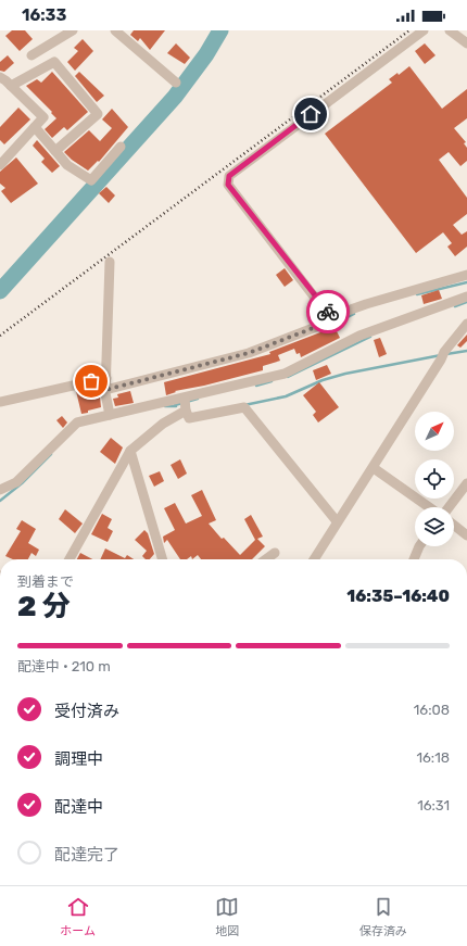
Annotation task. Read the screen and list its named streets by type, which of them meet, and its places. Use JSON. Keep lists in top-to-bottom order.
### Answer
{
  "north": "top right",
  "page": {
    "status": "16:33",
    "heading": ["2 分", "到着まで", "16:35–16:40"],
    "bar": "配達中 · 210 m",
    "list": [
      ["受付済み", "16:08"],
      ["調理中", "16:18"],
      ["配達中", "16:31"],
      "配達完了"
    ],
    "tabs": ["ホーム", "地図", "保存済み"]
  }
}
